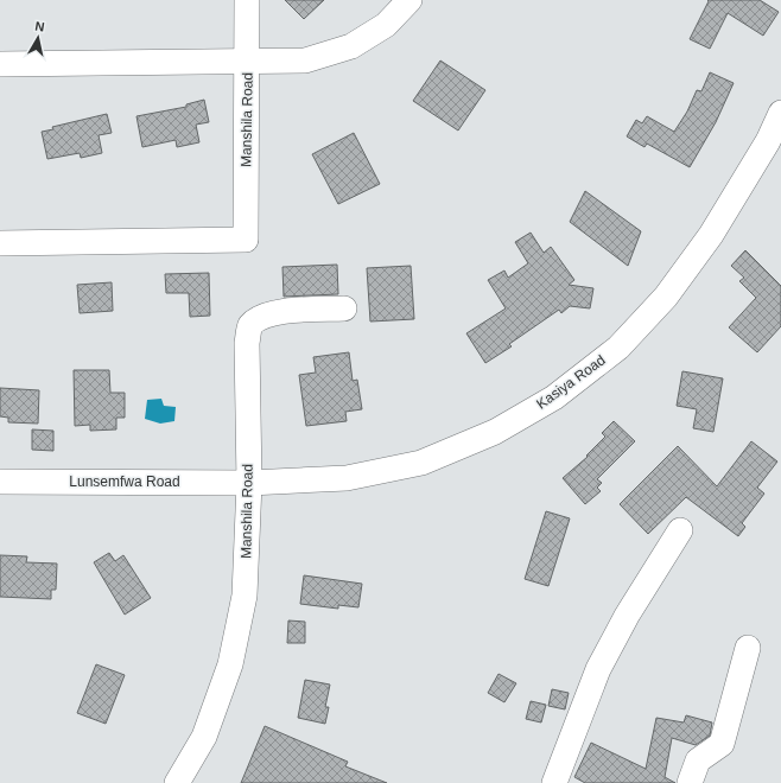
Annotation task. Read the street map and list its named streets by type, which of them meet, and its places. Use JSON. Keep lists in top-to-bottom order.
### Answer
{
  "streets": {
    "street": ["Manshila Road", "Kasiya Road", "Lunsemfwa Road"]
  },
  "crossings": [
    ["Manshila Road", "Kasiya Road"],
    ["Manshila Road", "Lunsemfwa Road"],
    ["Kasiya Road", "Lunsemfwa Road"]
  ],
  "north": "top"
}
